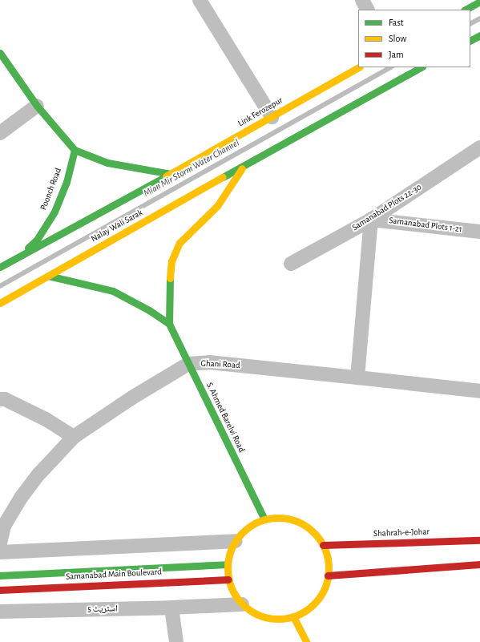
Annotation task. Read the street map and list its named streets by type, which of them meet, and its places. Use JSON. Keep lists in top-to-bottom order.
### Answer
{
  "streets": {
    "main road": [
      "Link Ferozepur",
      "Poonch Road",
      "Nalay Wali Sarak",
      "S. Ahmed Barelvi Road",
      "Shahrah-e-Johar",
      "Samanabad Main Boulevard"
    ],
    "street": [
      "Samanabad Plots 22-30",
      "Samanabad Plots 1-21",
      "Ghani Road",
      "اسٹریٹ 5"
    ]
  },
  "crossings": [
    ["Samanabad Plots 22-30", "Samanabad Plots 1-21"],
    ["Nalay Wali Sarak", "S. Ahmed Barelvi Road"],
    ["Ghani Road", "S. Ahmed Barelvi Road"],
    ["S. Ahmed Barelvi Road", "Shahrah-e-Johar"],
    ["S. Ahmed Barelvi Road", "Samanabad Main Boulevard"],
    ["S. Ahmed Barelvi Road", "اسٹریٹ 5"],
    ["Shahrah-e-Johar", "Samanabad Main Boulevard"],
    ["Shahrah-e-Johar", "اسٹریٹ 5"],
    ["Samanabad Main Boulevard", "اسٹریٹ 5"]
  ],
  "water": ["Mian Mir Storm Water Channel"],
  "legend": ["Fast", "Slow", "Jam"]
}
